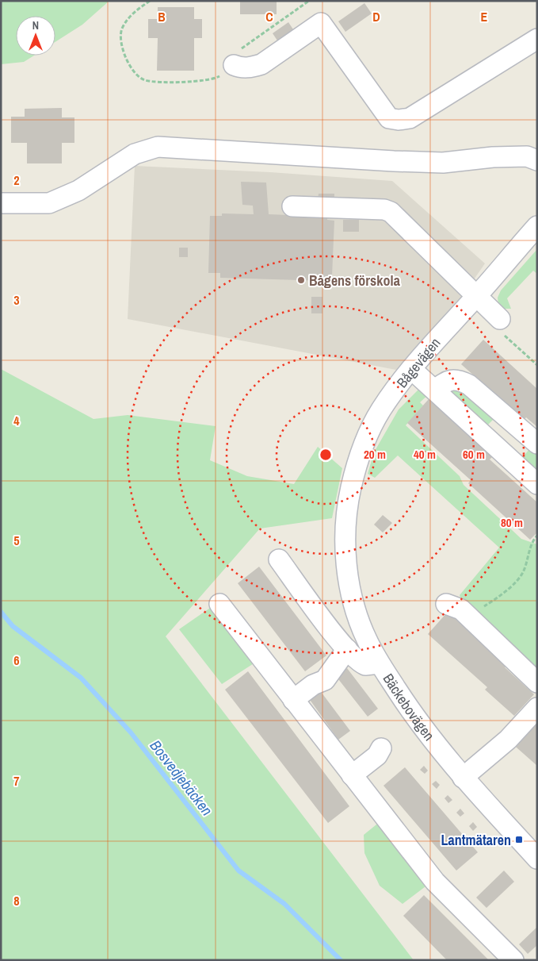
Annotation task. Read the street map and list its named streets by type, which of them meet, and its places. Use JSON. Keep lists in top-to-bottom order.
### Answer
{
  "streets": {
    "street": ["Bågevägen", "Bäckebovägen"]
  },
  "crossings": [
    ["Bågevägen", "Bäckebovägen"]
  ],
  "water": ["Bosvedjebäcken"],
  "places": {
    "other": ["Bågens förskola"],
    "transit": ["Lantmätaren"]
  },
  "north": "top",
  "grid": {
    "columns": [
      "B",
      "C",
      "D",
      "E"
    ],
    "rows": [
      "2",
      "3",
      "4",
      "5",
      "6",
      "7",
      "8"
    ]
  },
  "rings": [
    "20 m",
    "40 m",
    "60 m",
    "80 m"
  ]
}
